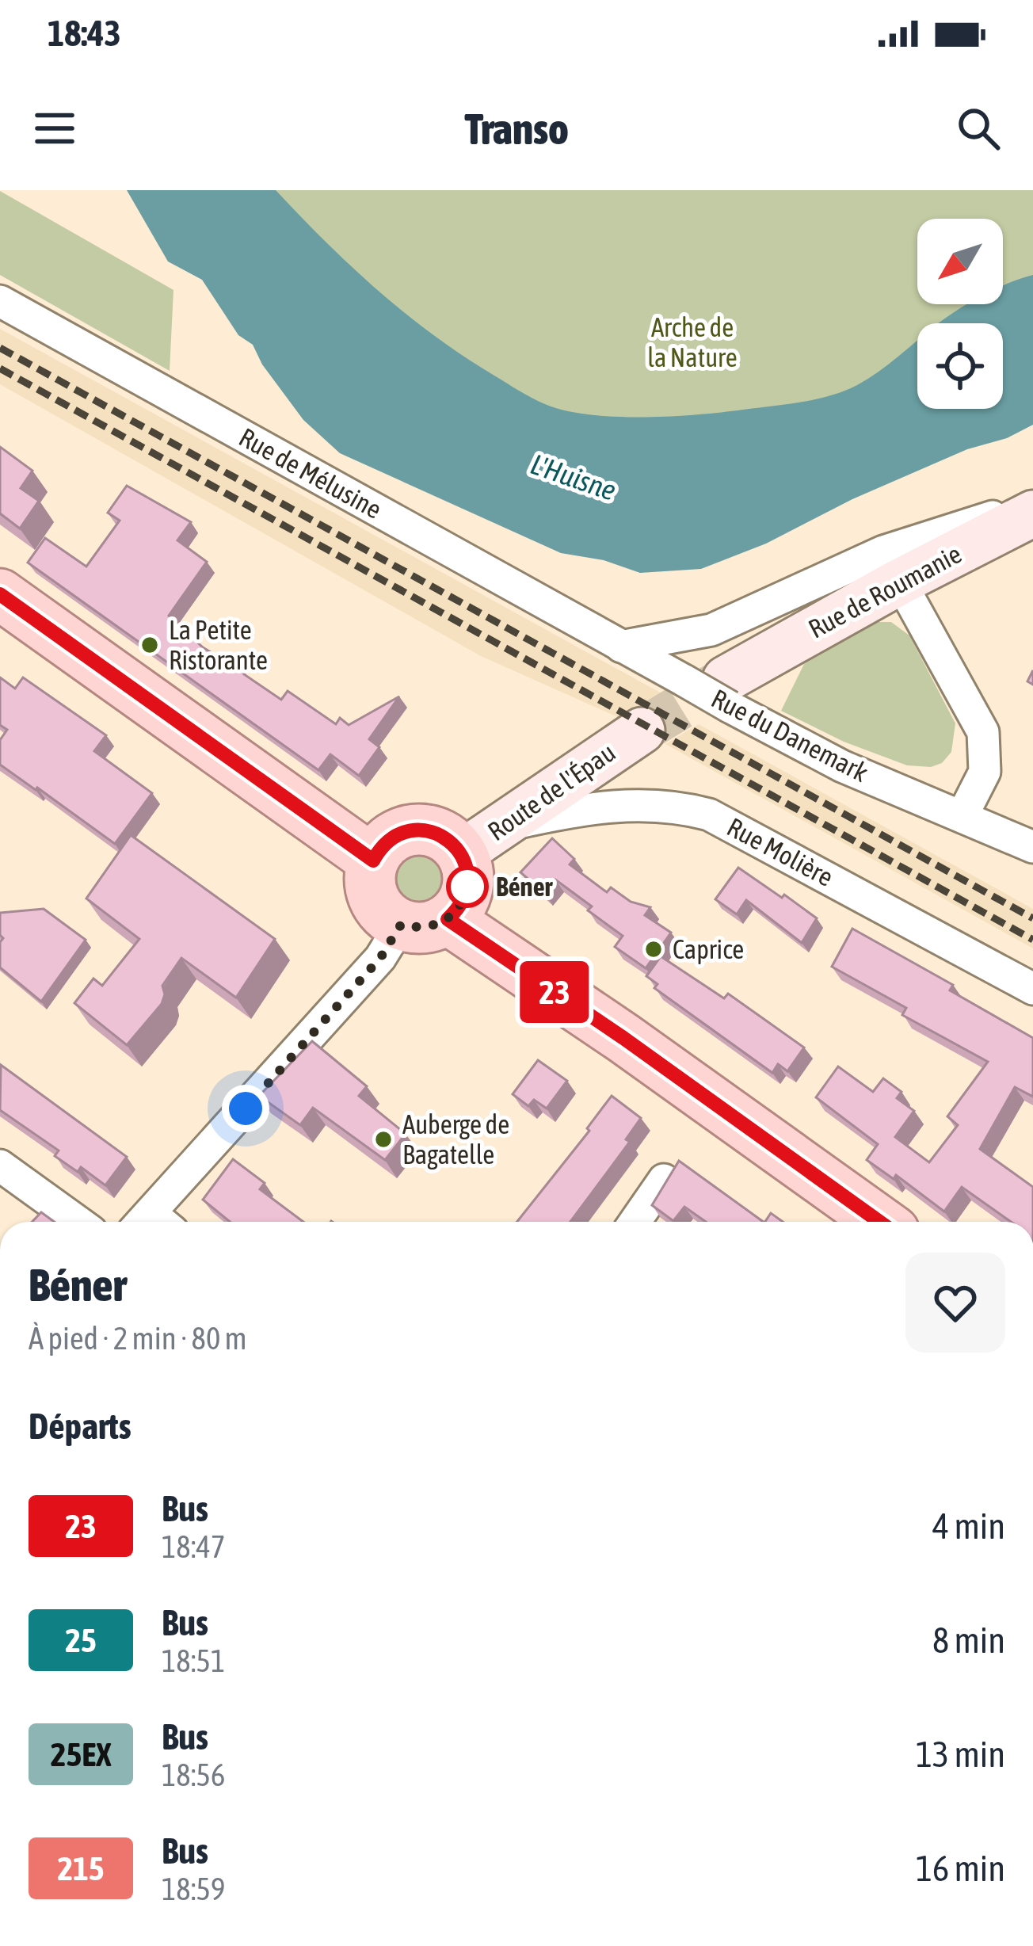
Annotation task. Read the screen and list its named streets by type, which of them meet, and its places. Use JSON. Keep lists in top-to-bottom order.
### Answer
{
  "streets": {
    "street": [
      "Rue de Mélusine",
      "Rue de Roumanie",
      "Rue du Danemark",
      "Route de l'Épau",
      "Rue Molière"
    ]
  },
  "crossings": [
    ["Rue de Mélusine", "Rue du Danemark"],
    ["Rue de Roumanie", "Rue du Danemark"],
    ["Route de l'Épau", "Rue Molière"]
  ],
  "water": ["L'Huisne"],
  "parks": ["Arche de la Nature"],
  "places": [
    "La Petite Ristorante",
    "Béner",
    "Caprice",
    "Auberge de Bagatelle"
  ],
  "lines": ["bus line 23"],
  "north": "bottom left",
  "page": {
    "status": "18:43",
    "header": "Transo",
    "on_map": "23",
    "heading": [
      ["Béner", "À pied · 2 min · 80 m"],
      "Départs"
    ],
    "list": [
      {
        "mark": "23",
        "name": "Bus",
        "note": "18:47",
        "value": "4 min"
      },
      {
        "mark": "25",
        "name": "Bus",
        "note": "18:51",
        "value": "8 min"
      },
      {
        "mark": "25EX",
        "name": "Bus",
        "note": "18:56",
        "value": "13 min"
      },
      {
        "mark": "215",
        "name": "Bus",
        "note": "18:59",
        "value": "16 min"
      }
    ]
  }
}
